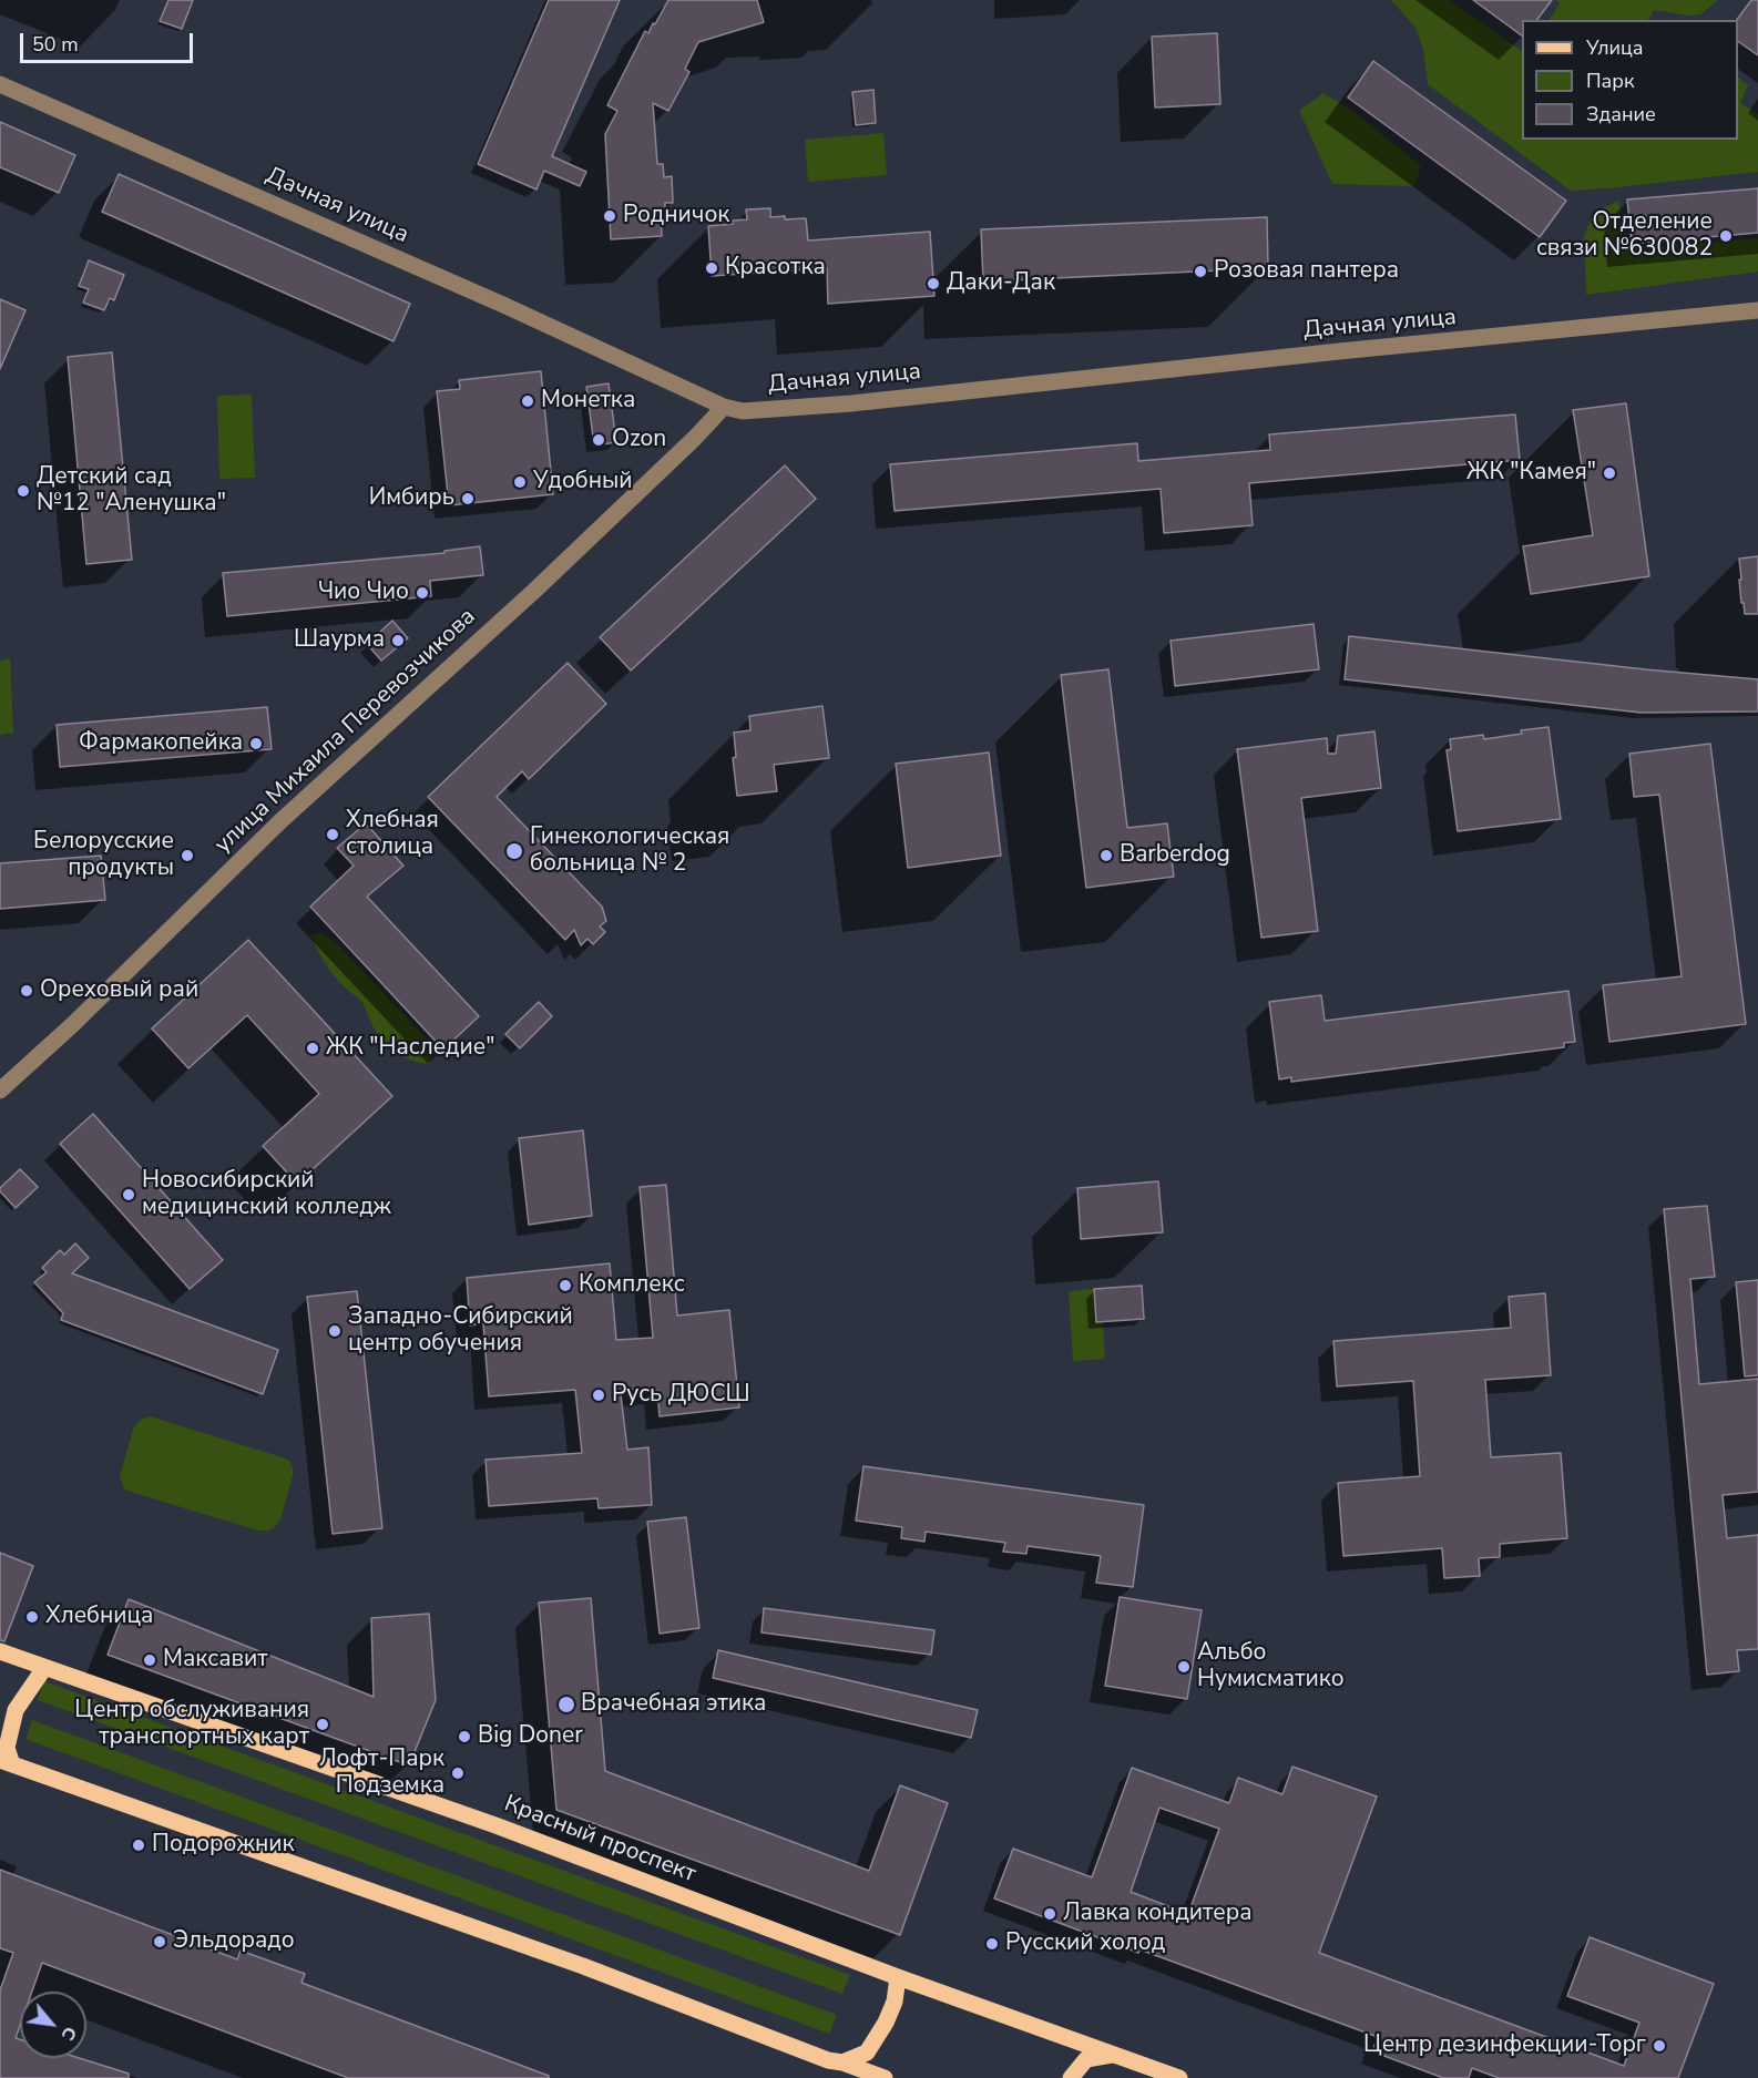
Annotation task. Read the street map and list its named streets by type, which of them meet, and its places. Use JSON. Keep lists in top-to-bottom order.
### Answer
{
  "streets": {
    "main road": ["Красный проспект"],
    "street": ["Дачная улица", "улица Михаила Перевозчикова"]
  },
  "crossings": [
    ["Дачная улица", "улица Михаила Перевозчикова"]
  ],
  "places": [
    "Родничок",
    "Отделение связи №630082",
    "Красотка",
    "Розовая пантера",
    "Даки-Дак",
    "Монетка",
    "Ozon",
    "ЖК \"Камея\"",
    "Удобный",
    "Детский сад №12 \"Аленушка\"",
    "Имбирь",
    "Чио Чио",
    "Шаурма",
    "Фармакопейка",
    "Хлебная столица",
    "Гинекологическая больница № 2",
    "Белорусские продукты",
    "Barberdog",
    "Ореховый рай",
    "ЖК \"Наследие\"",
    "Новосибирский медицинский колледж",
    "Комплекс",
    "Западно-Сибирский центр обучения",
    "Русь ДЮСШ",
    "Хлебница",
    "Максавит",
    "Альбо Нумисматико",
    "Врачебная этика",
    "Центр обслуживания транспортных карт",
    "Big Doner",
    "Лофт-Парк Подземка",
    "Подорожник",
    "Лавка кондитера",
    "Эльдорадо",
    "Русский холод",
    "Центр дезинфекции-Торг"
  ],
  "legend": ["Улица", "Парк", "Здание"],
  "scale_bar": "50 m",
  "north": "bottom right"
}
